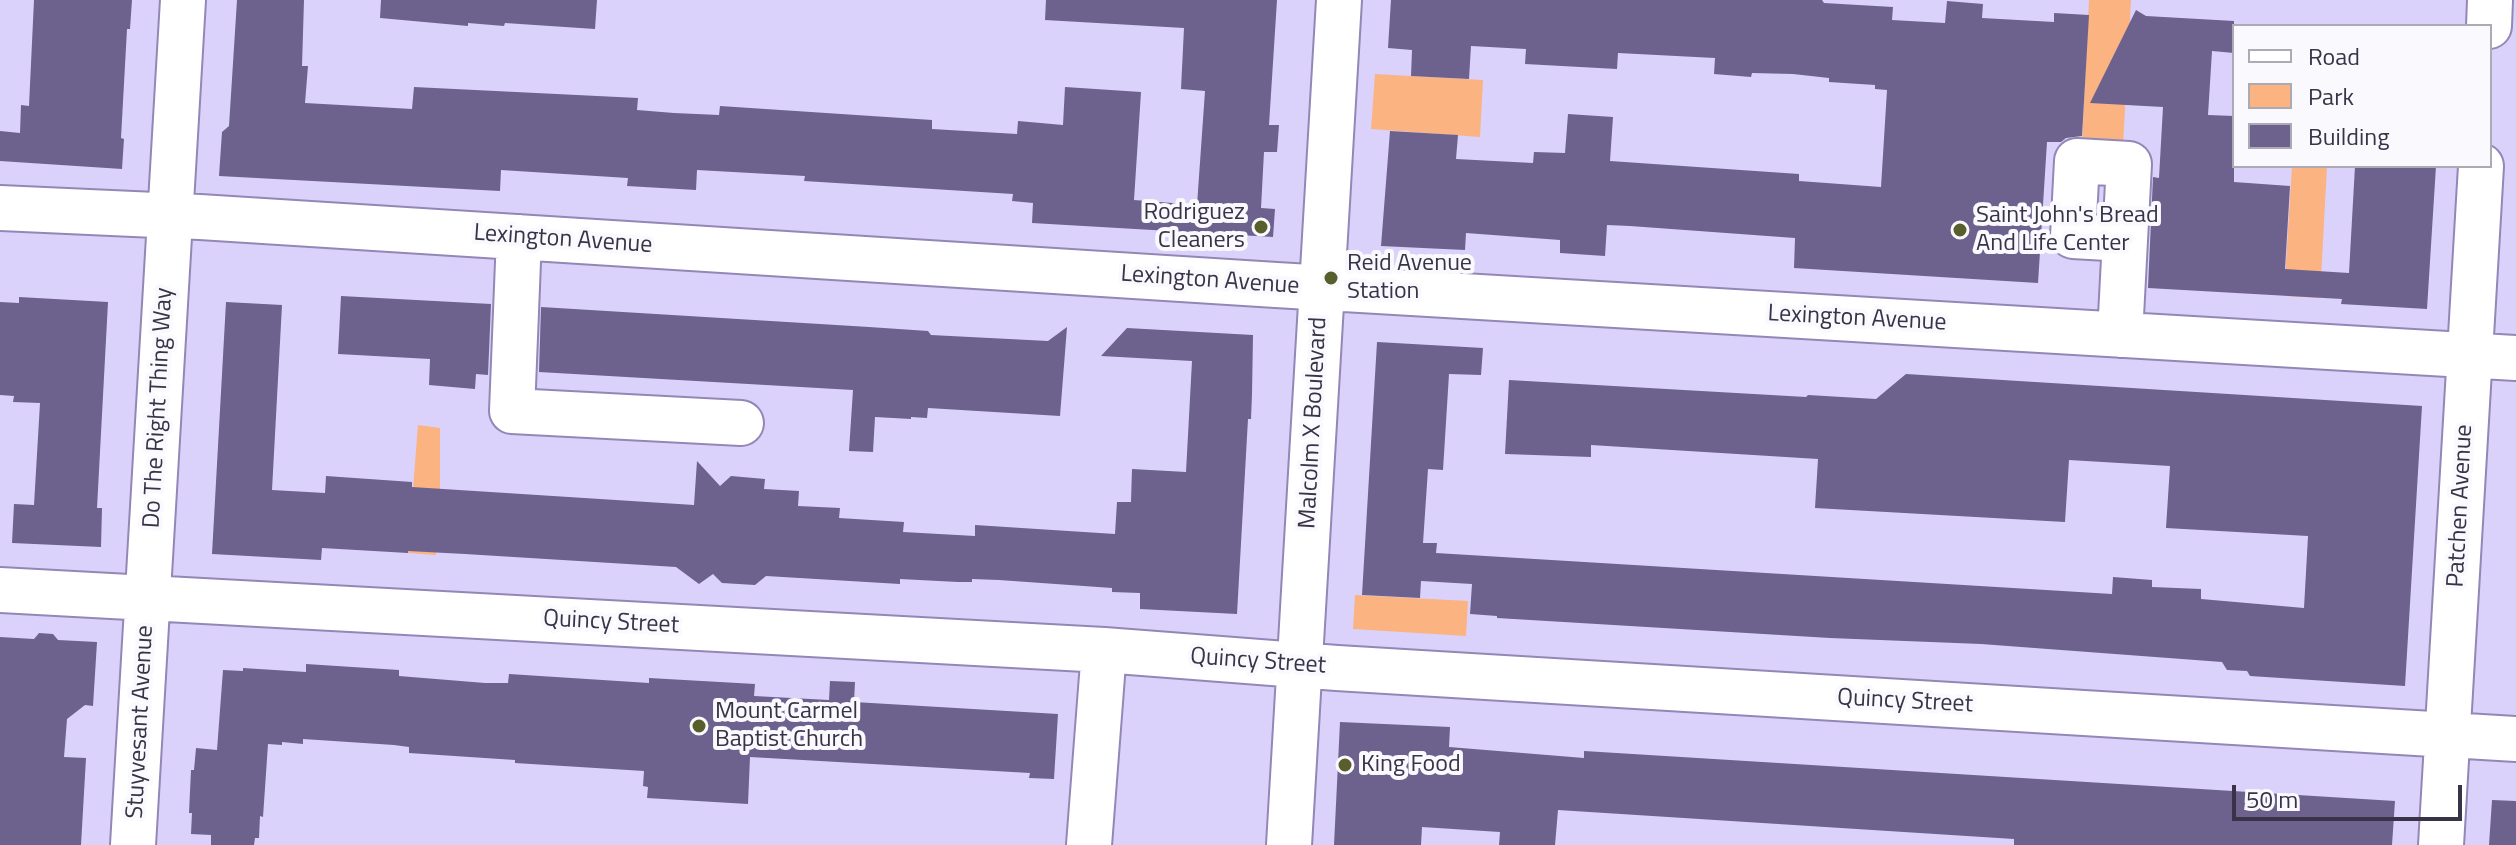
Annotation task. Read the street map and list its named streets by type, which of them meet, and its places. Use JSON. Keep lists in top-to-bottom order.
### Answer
{
  "streets": {
    "street": [
      "Lexington Avenue",
      "Do The Right Thing Way",
      "Malcolm X Boulevard",
      "Patchen Avenue",
      "Quincy Street",
      "Stuyvesant Avenue"
    ]
  },
  "crossings": [
    ["Lexington Avenue", "Do The Right Thing Way"],
    ["Lexington Avenue", "Malcolm X Boulevard"],
    ["Lexington Avenue", "Patchen Avenue"],
    ["Do The Right Thing Way", "Quincy Street"],
    ["Do The Right Thing Way", "Stuyvesant Avenue"],
    ["Malcolm X Boulevard", "Quincy Street"],
    ["Patchen Avenue", "Quincy Street"],
    ["Quincy Street", "Stuyvesant Avenue"]
  ],
  "places": [
    "Rodriguez Cleaners",
    "Saint John's Bread And Life Center",
    "Reid Avenue Station",
    "Mount Carmel Baptist Church",
    "King Food"
  ],
  "legend": ["Road", "Park", "Building"],
  "scale_bar": "50 m"
}
